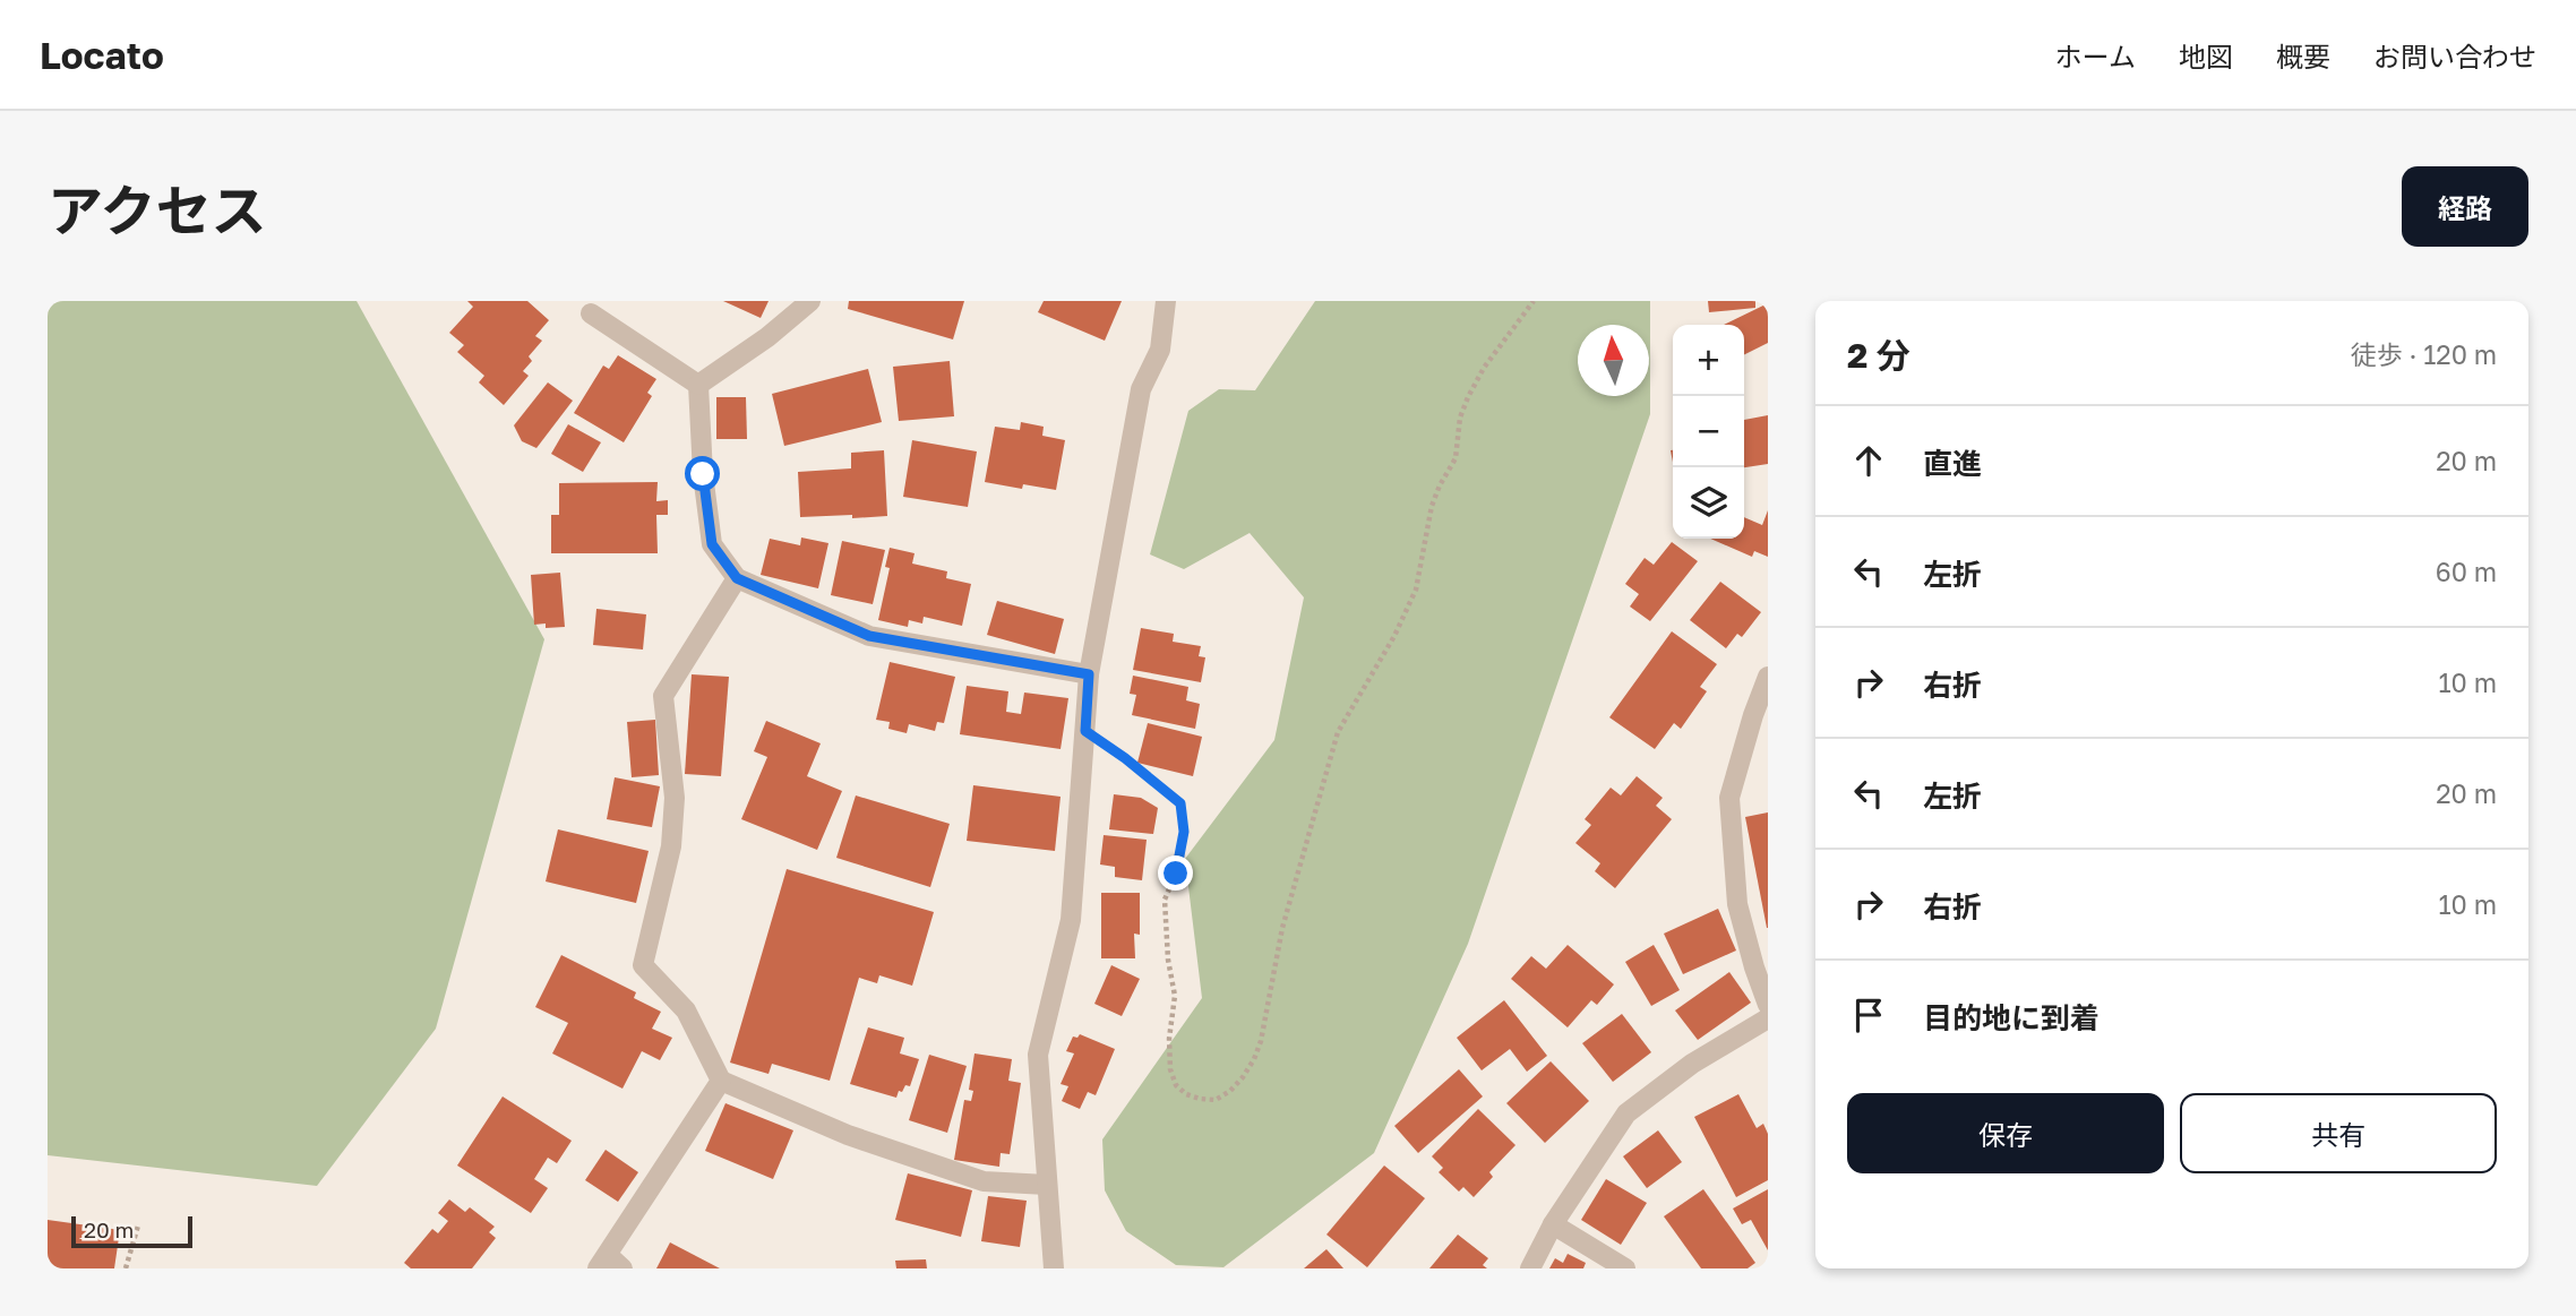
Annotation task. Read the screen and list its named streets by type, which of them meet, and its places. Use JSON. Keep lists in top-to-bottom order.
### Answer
{
  "scale_bar": "20 m",
  "north": "top",
  "page": {
    "header": "Locato",
    "nav": [
      "ホーム",
      "地図",
      "概要",
      "お問い合わせ"
    ],
    "title": "アクセス",
    "buttons": [
      "経路",
      ["保存", "共有"]
    ],
    "heading": ["2 分", "徒歩 · 120 m"],
    "map_buttons": ["+", "−"],
    "list": [
      ["直進", "20 m"],
      ["左折", "60 m"],
      ["右折", "10 m"],
      ["左折", "20 m"],
      ["右折", "10 m"],
      "目的地に到着"
    ],
    "scale": "20 m"
  }
}
